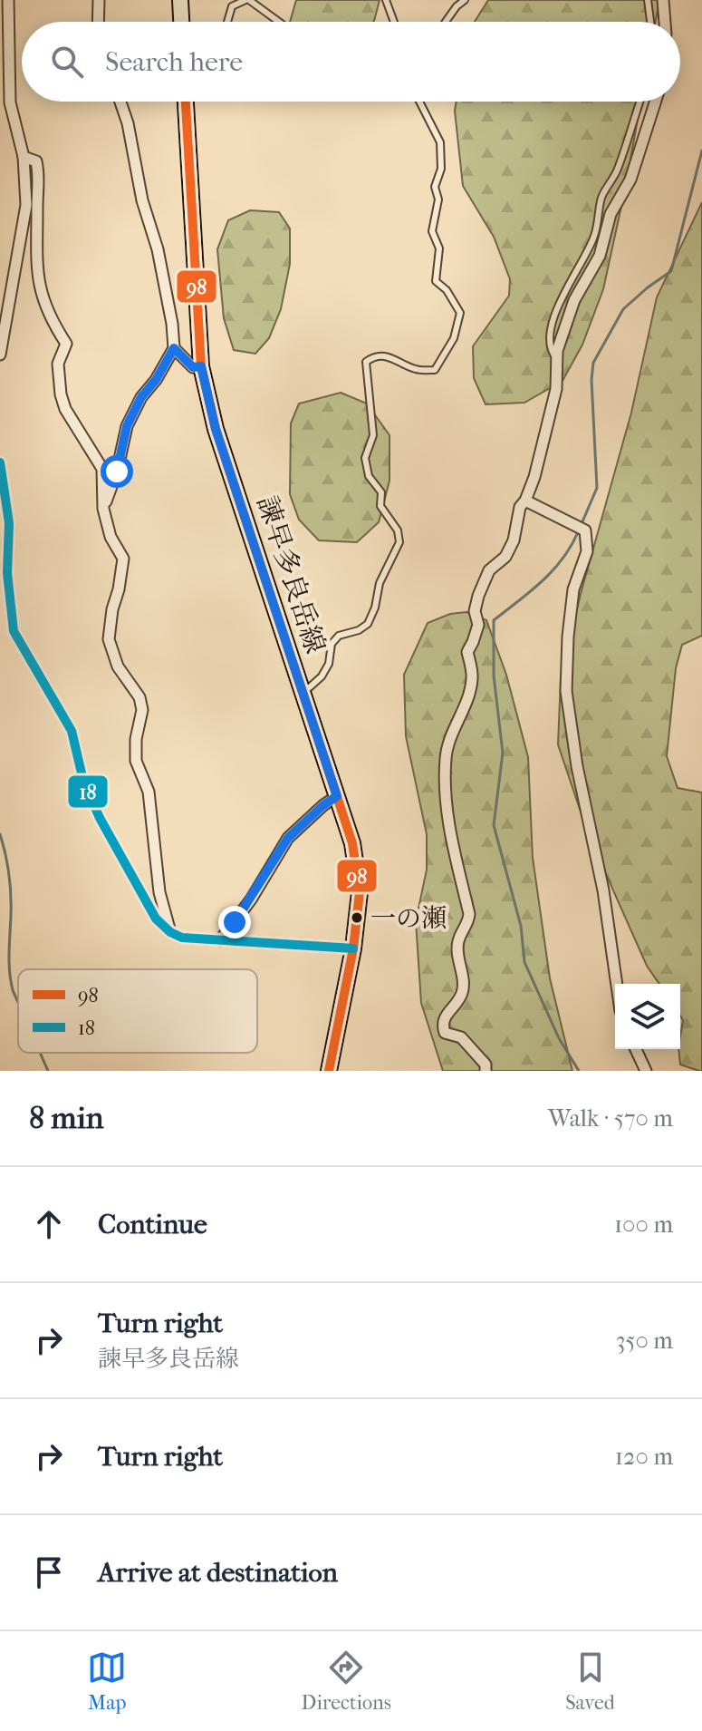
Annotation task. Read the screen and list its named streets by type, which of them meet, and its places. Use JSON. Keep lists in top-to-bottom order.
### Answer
{
  "streets": {
    "main road": ["諫早多良岳線"]
  },
  "places": ["一の瀬"],
  "lines": ["transit line 98", "transit line 18"],
  "legend": ["98", "18"],
  "page": {
    "search": "Search here",
    "heading": ["8 min", "Walk · 570 m"],
    "list": [
      ["Continue", "100 m"],
      ["Turn right", "諫早多良岳線", "350 m"],
      ["Turn right", "120 m"],
      "Arrive at destination"
    ],
    "nav": ["Map", "Directions", "Saved"]
  }
}
